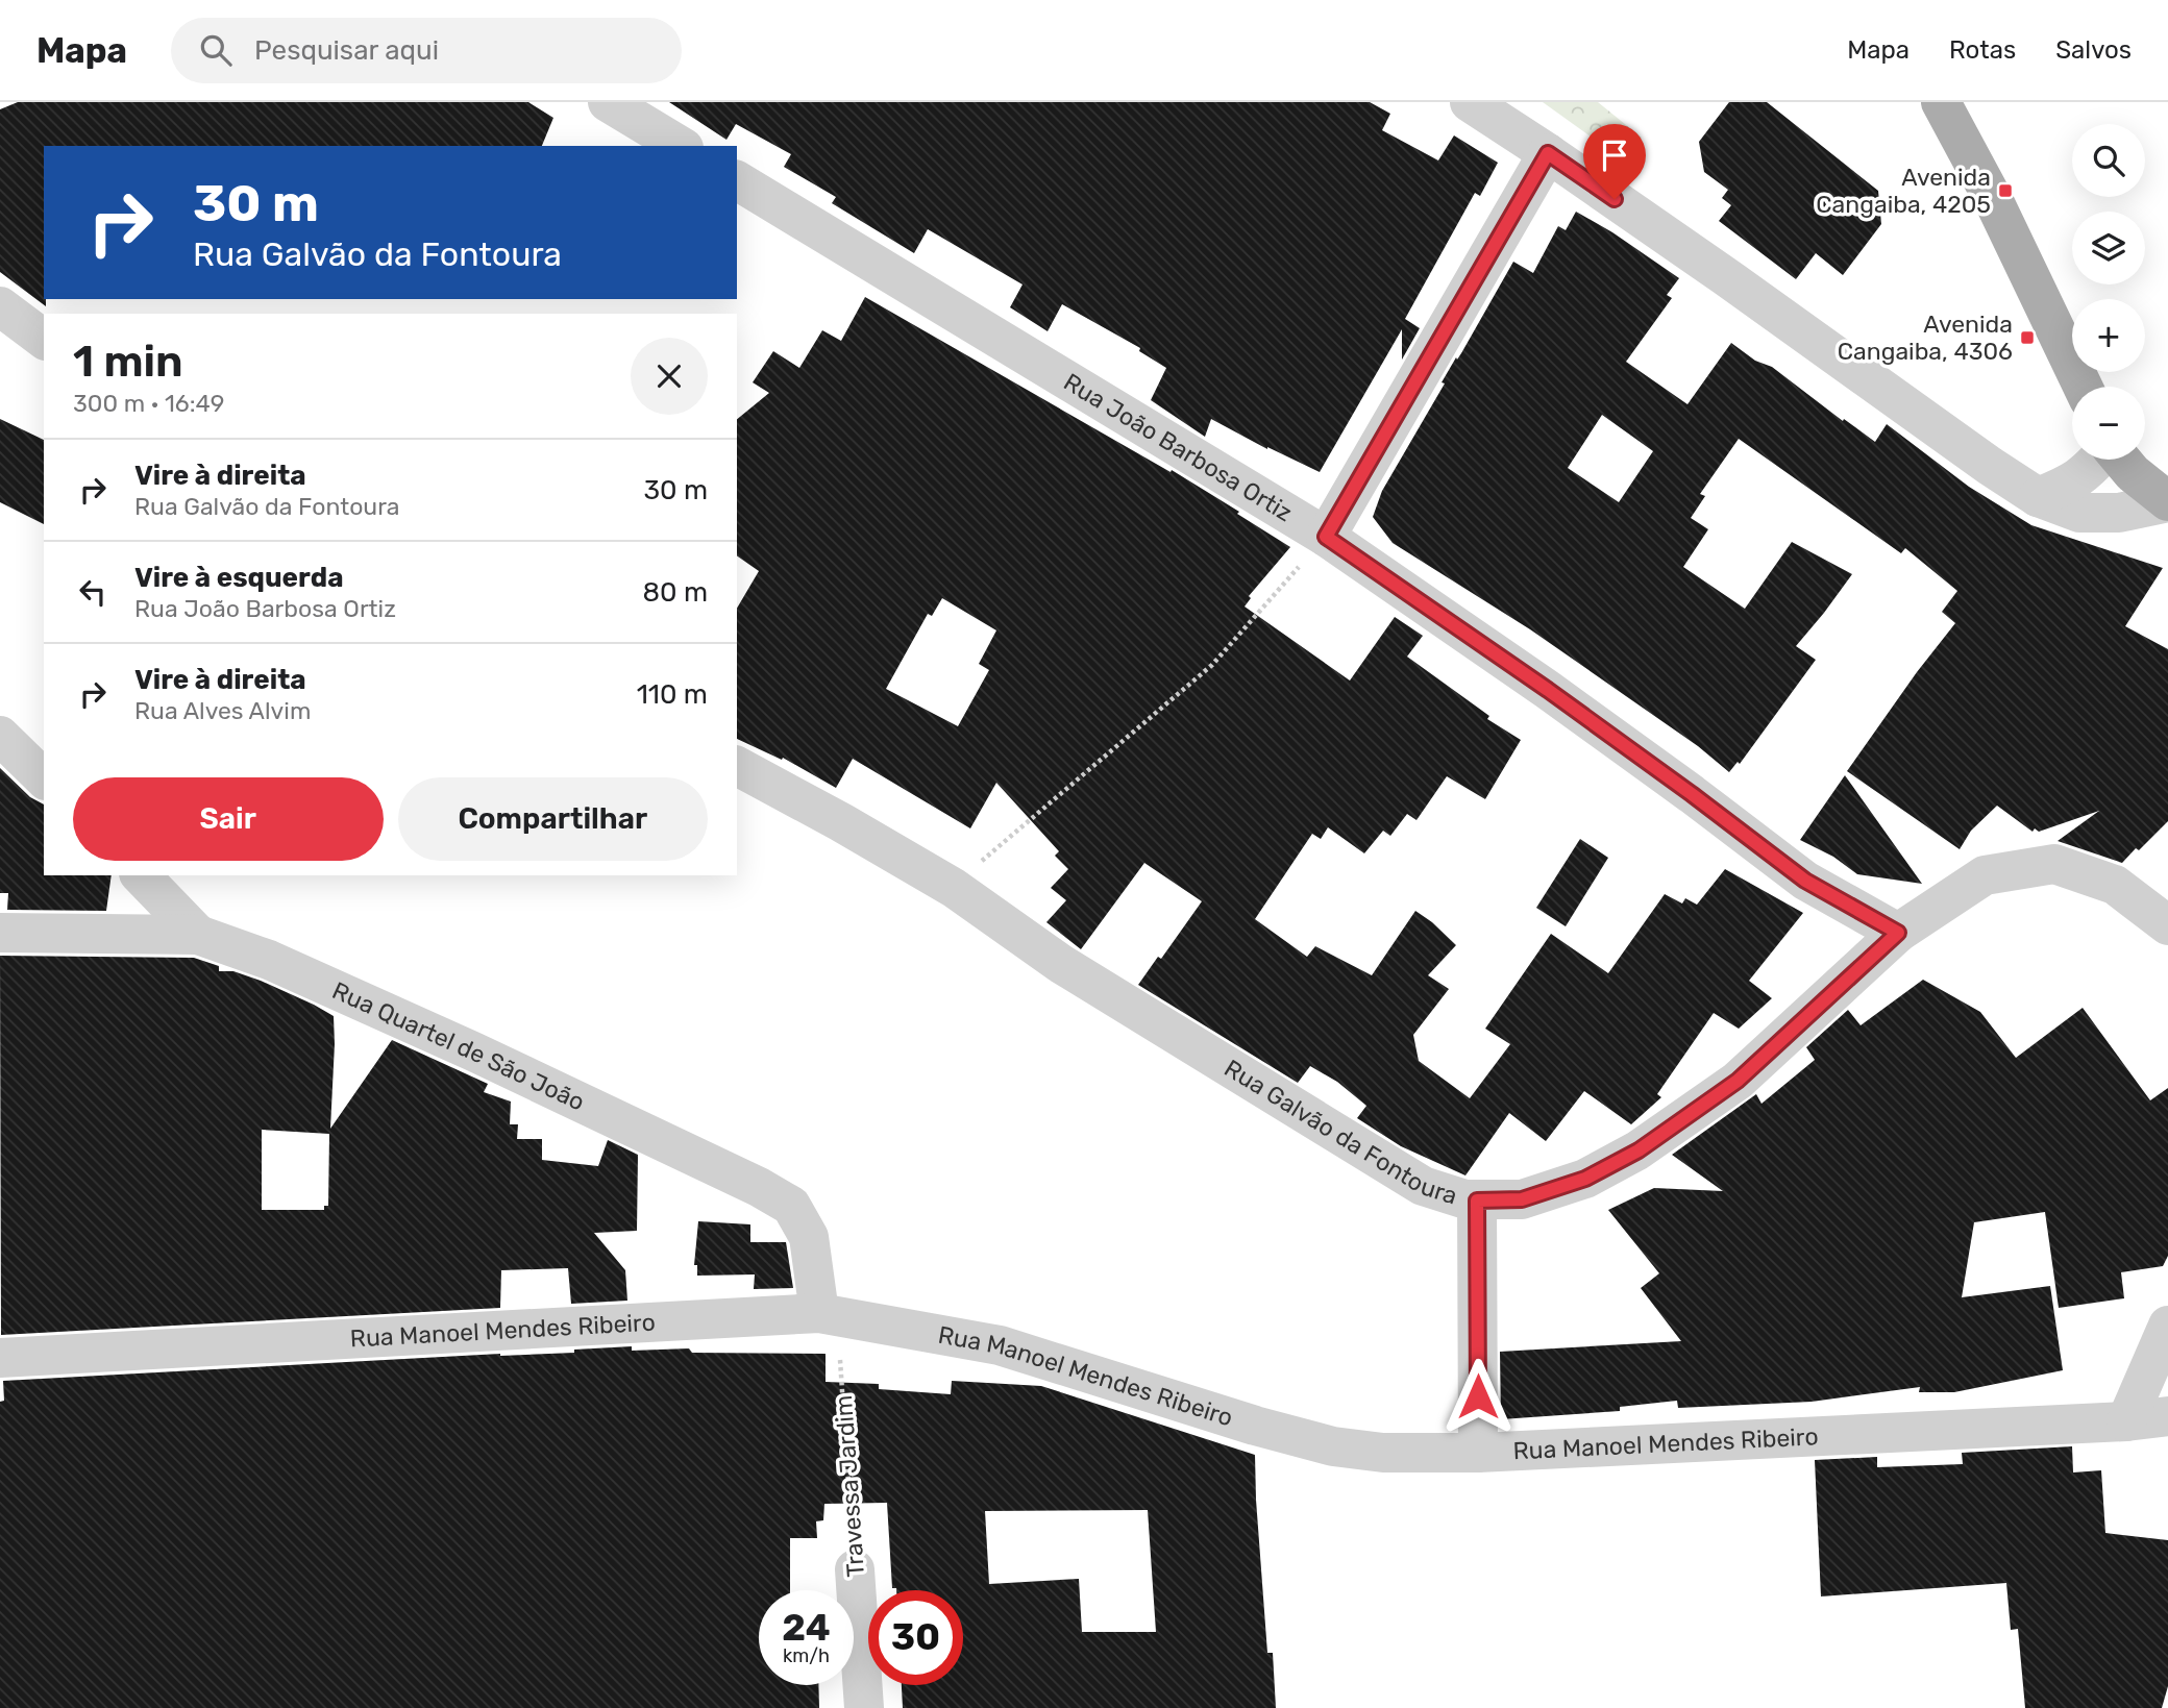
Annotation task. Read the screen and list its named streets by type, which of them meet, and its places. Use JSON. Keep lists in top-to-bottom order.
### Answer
{
  "streets": {
    "street": [
      "Rua João Barbosa Ortiz",
      "Rua Quartel de São João",
      "Rua Galvão da Fontoura",
      "Rua Manoel Mendes Ribeiro",
      "Travessa Jardim"
    ]
  },
  "crossings": [
    ["Rua João Barbosa Ortiz", "Rua Galvão da Fontoura"],
    ["Rua Quartel de São João", "Rua Manoel Mendes Ribeiro"],
    ["Rua Quartel de São João", "Travessa Jardim"],
    ["Rua Manoel Mendes Ribeiro", "Travessa Jardim"]
  ],
  "places": {
    "transit": ["Avenida Cangaiba, 4205", "Avenida Cangaiba, 4306"]
  },
  "page": {
    "header": "Mapa",
    "search": "Pesquisar aqui",
    "nav": ["Mapa", "Rotas", "Salvos"],
    "map_buttons": ["+", "−"],
    "turn": ["30 m", "Rua Galvão da Fontoura"],
    "heading": ["1 min", "300 m · 16:49"],
    "list": [
      {
        "name": "Vire à direita",
        "note": "Rua Galvão da Fontoura",
        "value": "30 m"
      },
      {
        "name": "Vire à esquerda",
        "note": "Rua João Barbosa Ortiz",
        "value": "80 m"
      },
      {
        "name": "Vire à direita",
        "note": "Rua Alves Alvim",
        "value": "110 m"
      }
    ],
    "buttons": ["Sair", "Compartilhar"],
    "speed": "24 km/h",
    "limit": "30"
  }
}
